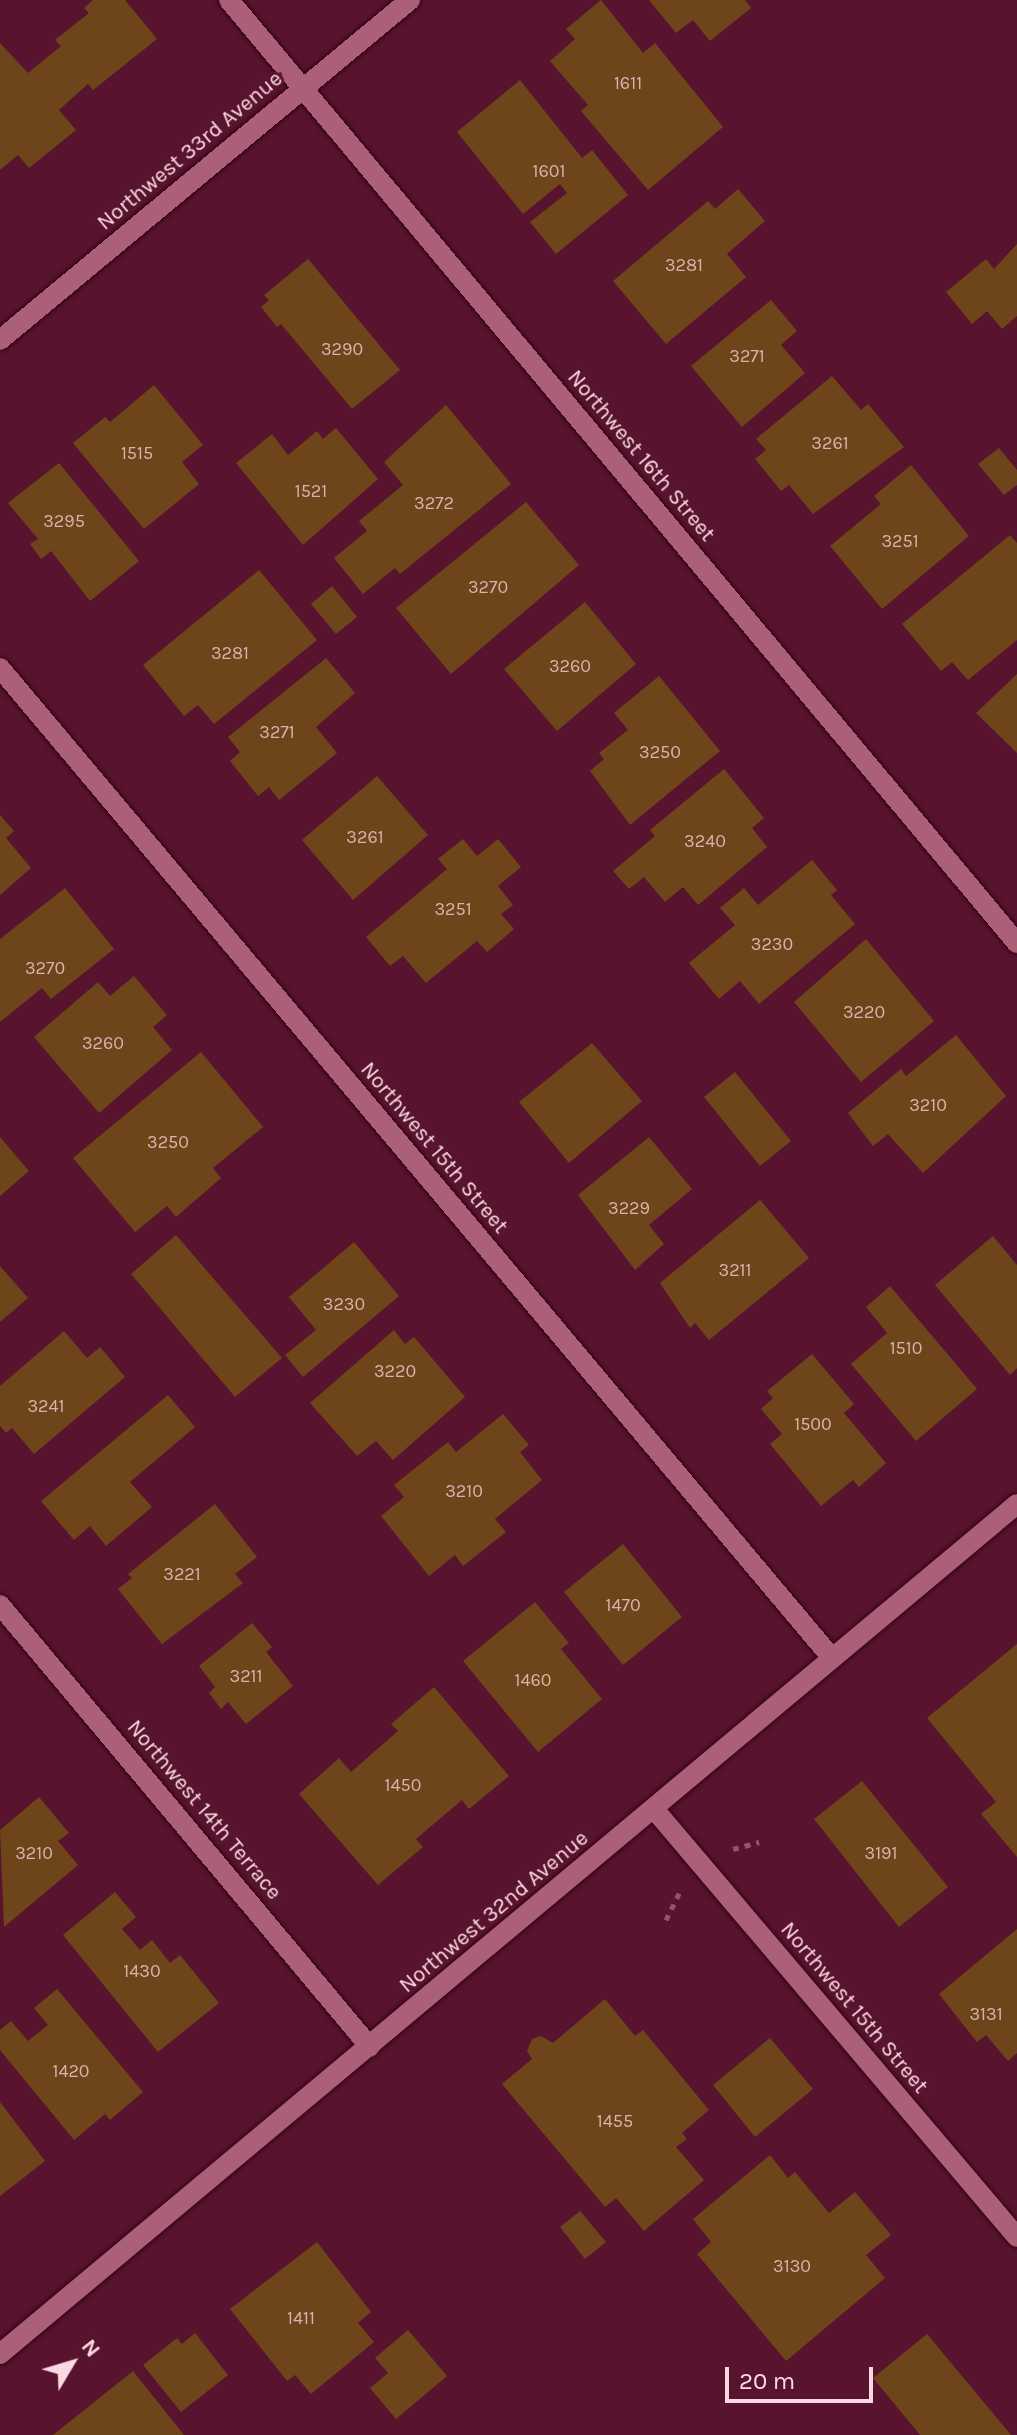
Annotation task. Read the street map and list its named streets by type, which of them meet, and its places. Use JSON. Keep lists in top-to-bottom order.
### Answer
{
  "streets": {
    "street": [
      "Northwest 33rd Avenue",
      "Northwest 16th Street",
      "Northwest 15th Street",
      "Northwest 14th Terrace",
      "Northwest 32nd Avenue"
    ]
  },
  "crossings": [
    ["Northwest 33rd Avenue", "Northwest 16th Street"],
    ["Northwest 15th Street", "Northwest 32nd Avenue"],
    ["Northwest 14th Terrace", "Northwest 32nd Avenue"]
  ],
  "house_numbers": [
    "1611",
    "1601",
    "3281",
    "3290",
    "3271",
    "3261",
    "1515",
    "1521",
    "3272",
    "3295",
    "3251",
    "3270",
    "3281",
    "3260",
    "3271",
    "3250",
    "3261",
    "3240",
    "3251",
    "3230",
    "3270",
    "3220",
    "3260",
    "3210",
    "3250",
    "3229",
    "3211",
    "3230",
    "1510",
    "3220",
    "3241",
    "1500",
    "3210",
    "3221",
    "1470",
    "3211",
    "1460",
    "1450",
    "3210",
    "3191",
    "1430",
    "3131",
    "1420",
    "1455",
    "3130",
    "1411"
  ],
  "scale_bar": "20 m",
  "north": "top right"
}
